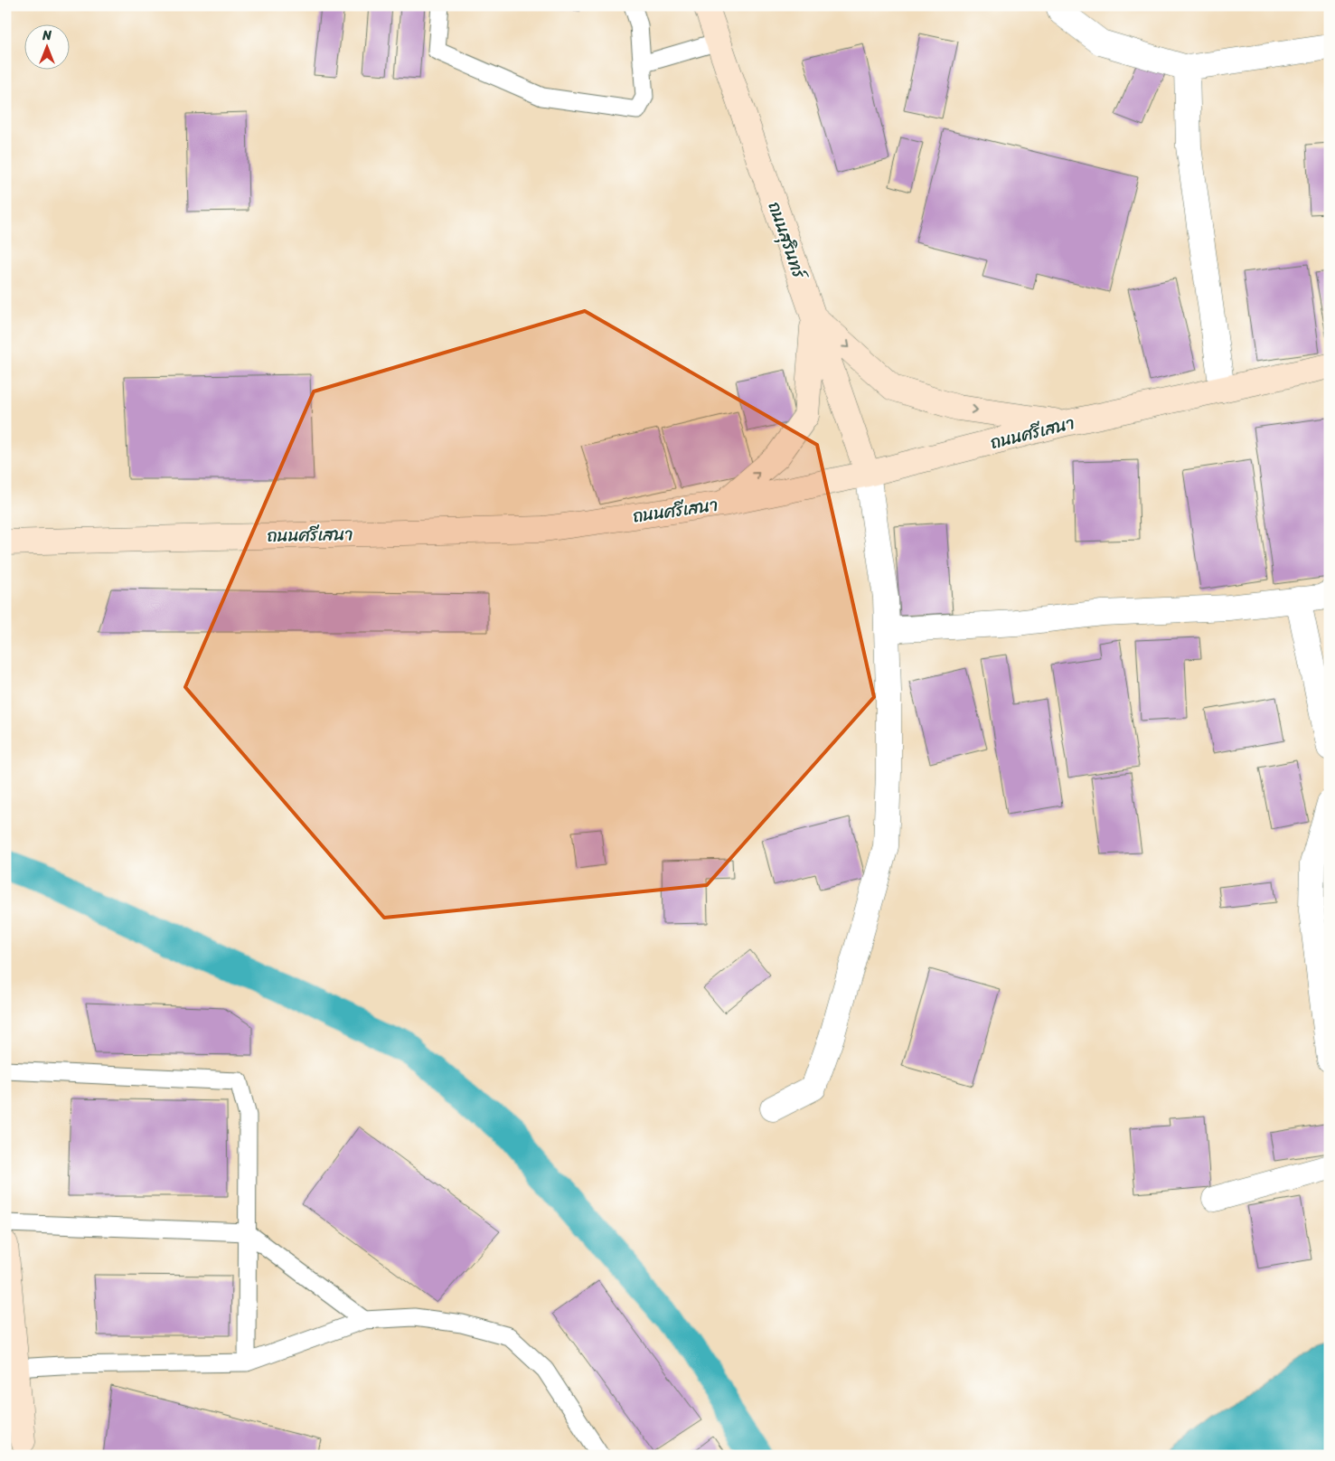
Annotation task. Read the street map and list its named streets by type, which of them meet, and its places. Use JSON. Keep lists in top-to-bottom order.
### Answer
{
  "streets": {
    "street": ["ถนนสุรินทร์", "ถนนศรีเสนา"]
  },
  "crossings": [
    ["ถนนสุรินทร์", "ถนนศรีเสนา"]
  ],
  "north": "top"
}
